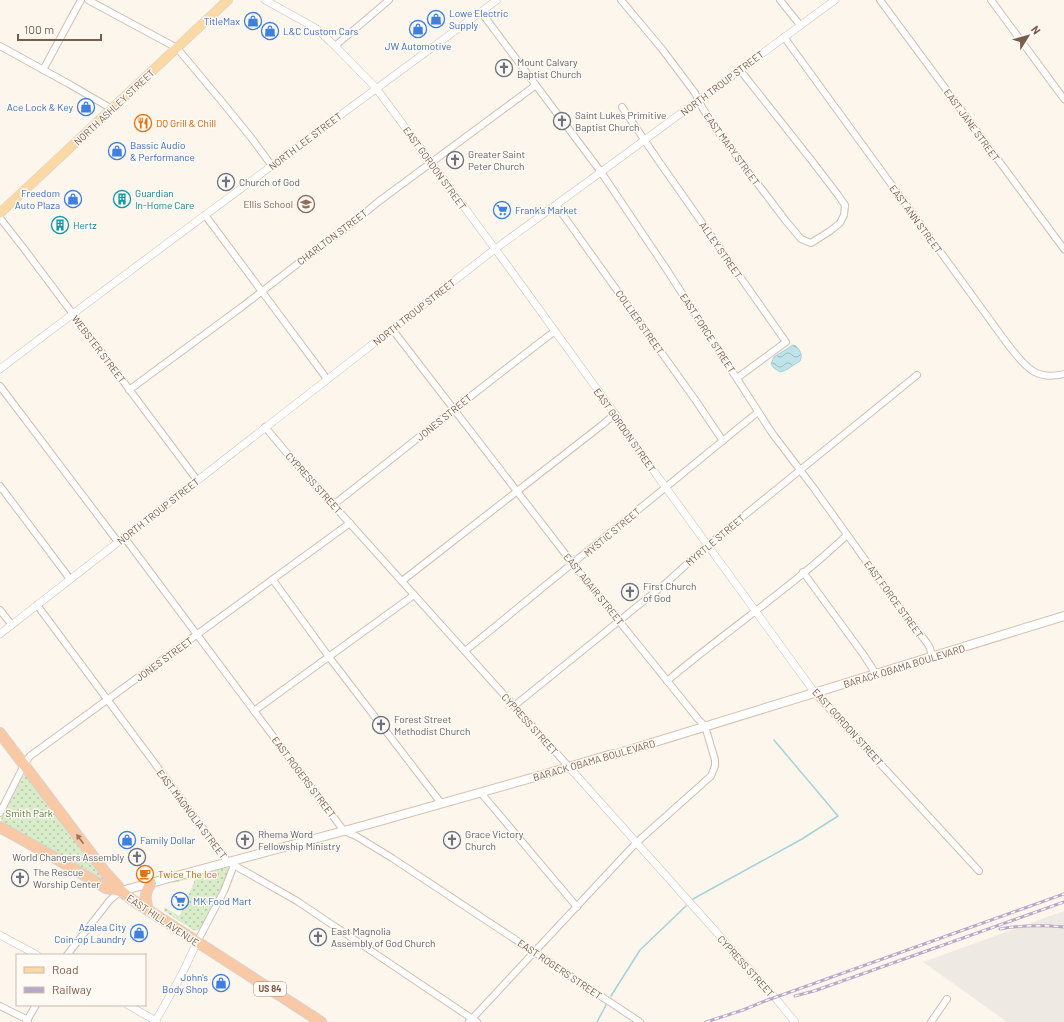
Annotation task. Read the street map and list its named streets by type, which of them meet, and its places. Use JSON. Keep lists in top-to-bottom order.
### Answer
{
  "streets": {
    "highway": ["EAST HILL AVENUE", "US 84"],
    "main road": ["NORTH ASHLEY STREET", "BARACK OBAMA BOULEVARD"],
    "street": [
      "NORTH TROUP STREET",
      "EAST JANE STREET",
      "NORTH LEE STREET",
      "EAST MARY STREET",
      "EAST GORDON STREET",
      "EAST ANN STREET",
      "CHARLTON STREET",
      "ALLEY STREET",
      "COLLIER STREET",
      "EAST FORCE STREET",
      "WEBSTER STREET",
      "JONES STREET",
      "CYPRESS STREET",
      "MYSTIC STREET",
      "MYRTLE STREET",
      "EAST ADAIR STREET",
      "EAST ROGERS STREET",
      "EAST MAGNOLIA STREET"
    ]
  },
  "crossings": [
    ["NORTH TROUP STREET", "EAST MARY STREET"],
    ["NORTH TROUP STREET", "EAST GORDON STREET"],
    ["NORTH TROUP STREET", "EAST ANN STREET"],
    ["NORTH TROUP STREET", "ALLEY STREET"],
    ["NORTH TROUP STREET", "COLLIER STREET"],
    ["NORTH TROUP STREET", "EAST FORCE STREET"],
    ["NORTH TROUP STREET", "WEBSTER STREET"],
    ["NORTH TROUP STREET", "CYPRESS STREET"],
    ["NORTH TROUP STREET", "EAST ADAIR STREET"],
    ["NORTH TROUP STREET", "EAST ROGERS STREET"],
    ["NORTH TROUP STREET", "EAST MAGNOLIA STREET"],
    ["NORTH LEE STREET", "EAST GORDON STREET"],
    ["NORTH LEE STREET", "EAST FORCE STREET"],
    ["NORTH LEE STREET", "WEBSTER STREET"],
    ["EAST GORDON STREET", "CHARLTON STREET"],
    ["EAST GORDON STREET", "JONES STREET"],
    ["EAST GORDON STREET", "MYSTIC STREET"],
    ["EAST GORDON STREET", "MYRTLE STREET"],
    ["EAST GORDON STREET", "BARACK OBAMA BOULEVARD"],
    ["CHARLTON STREET", "EAST FORCE STREET"],
    ["CHARLTON STREET", "WEBSTER STREET"],
    ["ALLEY STREET", "EAST FORCE STREET"],
    ["COLLIER STREET", "MYSTIC STREET"],
    ["EAST FORCE STREET", "MYSTIC STREET"],
    ["EAST FORCE STREET", "MYRTLE STREET"],
    ["EAST FORCE STREET", "BARACK OBAMA BOULEVARD"],
    ["JONES STREET", "CYPRESS STREET"],
    ["JONES STREET", "EAST ADAIR STREET"],
    ["JONES STREET", "EAST ROGERS STREET"],
    ["JONES STREET", "EAST MAGNOLIA STREET"],
    ["JONES STREET", "US 84"],
    ["CYPRESS STREET", "MYSTIC STREET"],
    ["CYPRESS STREET", "MYRTLE STREET"],
    ["CYPRESS STREET", "EAST ADAIR STREET"],
    ["CYPRESS STREET", "BARACK OBAMA BOULEVARD"],
    ["MYSTIC STREET", "EAST ADAIR STREET"],
    ["MYRTLE STREET", "EAST ADAIR STREET"],
    ["EAST ADAIR STREET", "BARACK OBAMA BOULEVARD"],
    ["EAST ADAIR STREET", "EAST ROGERS STREET"],
    ["EAST ADAIR STREET", "EAST MAGNOLIA STREET"],
    ["BARACK OBAMA BOULEVARD", "EAST ROGERS STREET"],
    ["BARACK OBAMA BOULEVARD", "EAST MAGNOLIA STREET"],
    ["BARACK OBAMA BOULEVARD", "EAST HILL AVENUE"],
    ["BARACK OBAMA BOULEVARD", "US 84"],
    ["EAST HILL AVENUE", "US 84"]
  ],
  "parks": ["Smith Park"],
  "places": {
    "shop": [
      "Lowe Electric Supply",
      "TitleMax",
      "JW Automotive",
      "L&C Custom Cars",
      "Ace Lock & Key",
      "Bassic Audio & Performance",
      "Freedom Auto Plaza",
      "Family Dollar",
      "Azalea City Coin-op Laundry",
      "John's Body Shop"
    ],
    "church": [
      "Mount Calvary Baptist Church",
      "Saint Lukes Primitive Baptist Church",
      "Greater Saint Peter Church",
      "Church of God",
      "First Church of God",
      "Forest Street Methodist Church",
      "Rhema Word Fellowship Ministry",
      "Grace Victory Church",
      "World Changers Assembly",
      "The Rescue Worship Center",
      "East Magnolia Assembly of God Church"
    ],
    "restaurant": ["DQ Grill & Chill"],
    "building": ["Guardian In-Home Care", "Hertz"],
    "school or university": ["Ellis School"],
    "supermarket": ["Frank's Market", "MK Food Mart"],
    "cafe": ["Twice The Ice"]
  },
  "legend": ["Road", "Railway"],
  "scale_bar": "100 m",
  "north": "top right"
}
